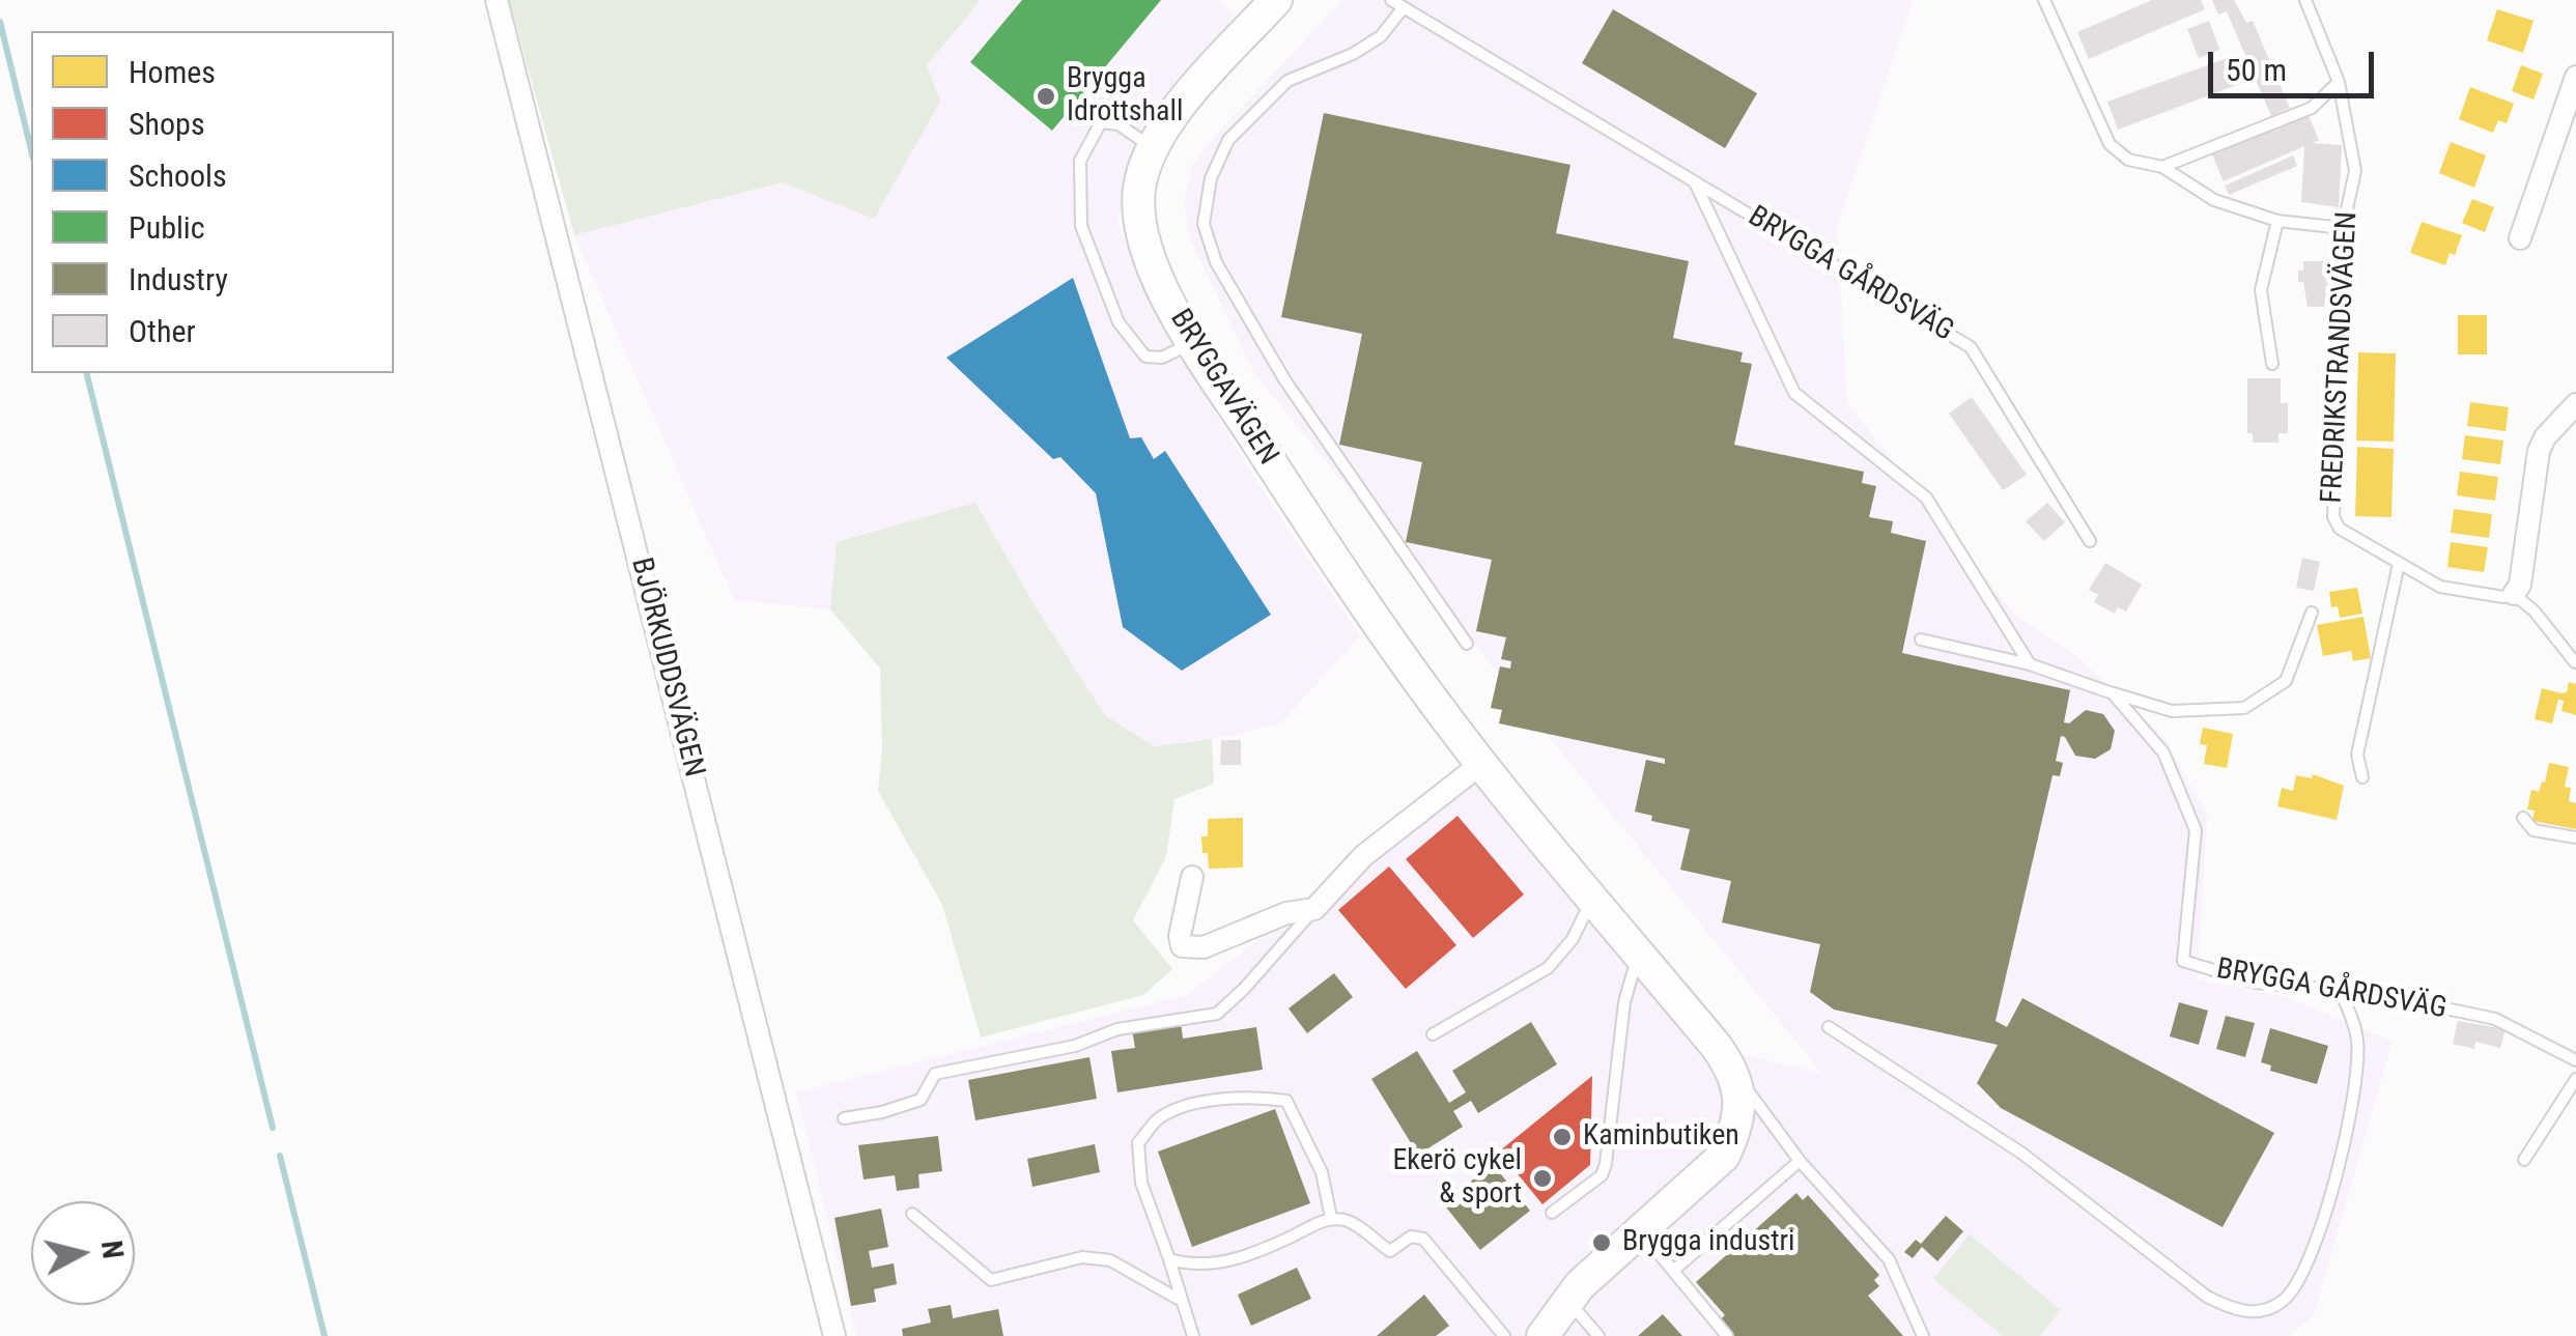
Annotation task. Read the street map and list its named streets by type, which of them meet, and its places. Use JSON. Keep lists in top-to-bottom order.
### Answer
{
  "streets": {
    "main road": ["BRYGGAVÄGEN"],
    "street": ["BJÖRKUDDSVÄGEN"],
    "lane": ["BRYGGA GÅRDSVÄG", "FREDRIKSTRANDSVÄGEN"]
  },
  "places": [
    "Brygga Idrottshall",
    "Kaminbutiken",
    "Ekerö cykel & sport",
    "Brygga industri"
  ],
  "legend": [
    "Homes",
    "Shops",
    "Schools",
    "Public",
    "Industry",
    "Other"
  ],
  "scale_bar": "50 m",
  "north": "right"
}
